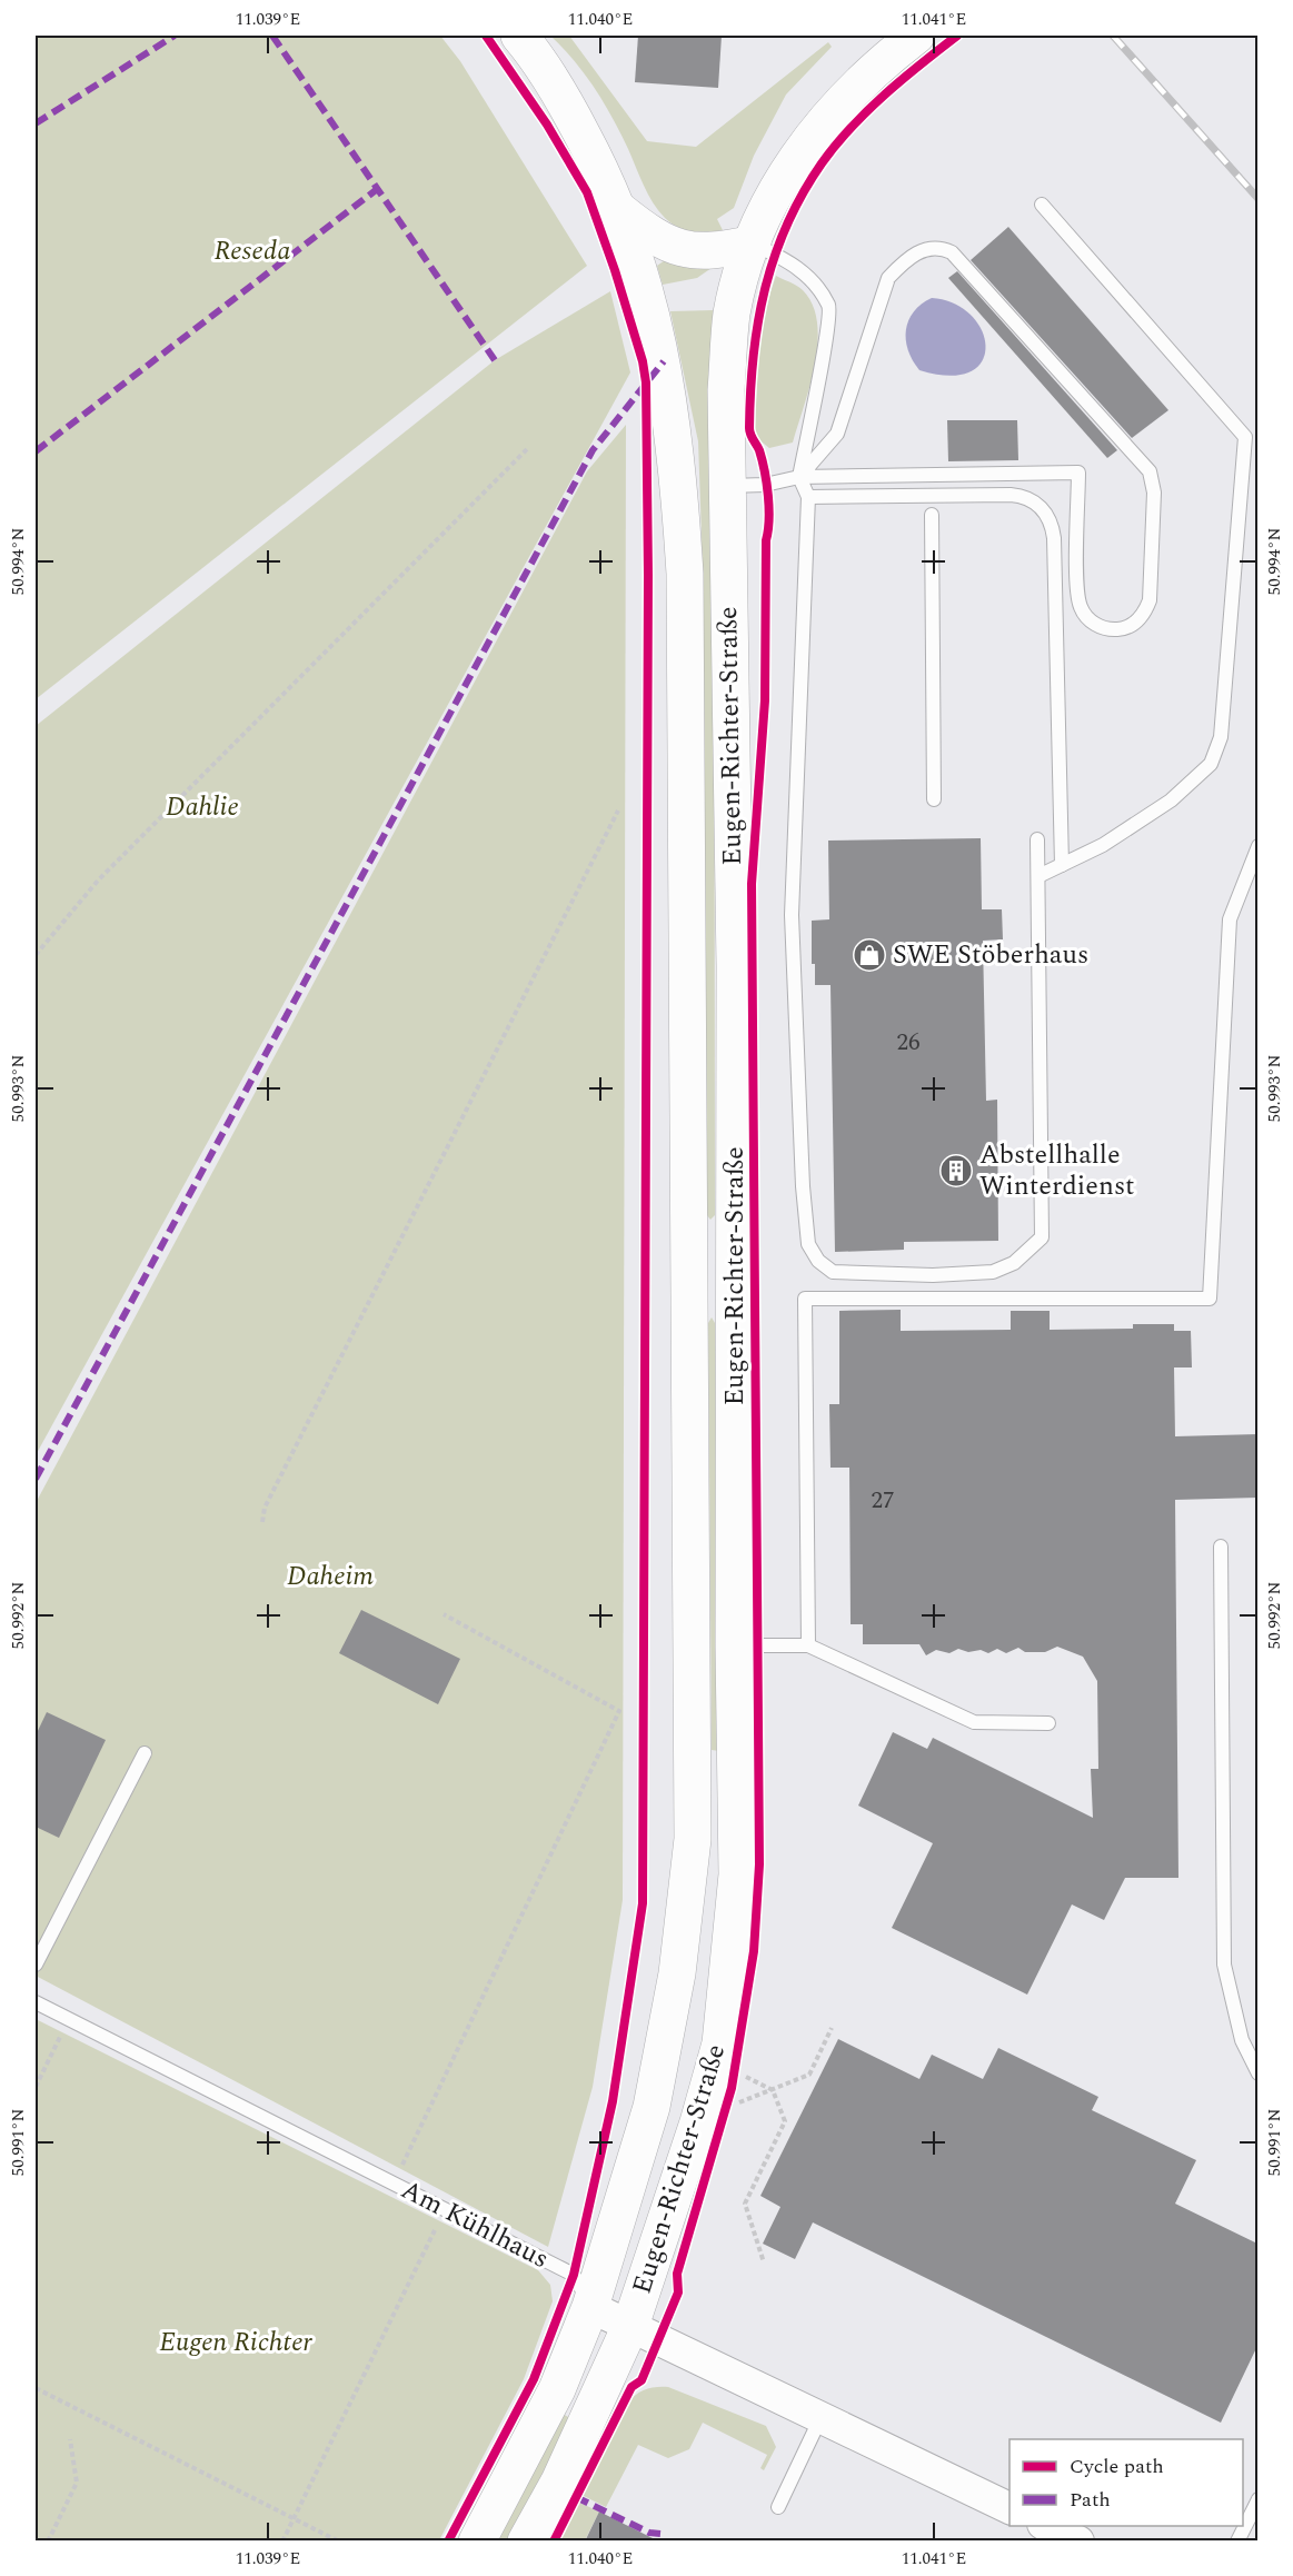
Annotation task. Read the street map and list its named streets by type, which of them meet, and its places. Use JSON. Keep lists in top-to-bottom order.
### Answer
{
  "streets": {
    "main road": ["Eugen-Richter-Straße"],
    "lane": ["Am Kühlhaus"]
  },
  "crossings": [
    ["Eugen-Richter-Straße", "Am Kühlhaus"]
  ],
  "parks": [
    "Reseda",
    "Dahlie",
    "Daheim",
    "Eugen Richter"
  ],
  "places": {
    "shop": ["SWE Stöberhaus"],
    "building": ["Abstellhalle Winterdienst"]
  },
  "house_numbers": ["26", "27"],
  "legend": ["Cycle path", "Path"],
  "coordinates": [
    "11.039°E",
    "11.040°E",
    "11.041°E",
    "50.994°N",
    "50.993°N",
    "50.992°N",
    "50.991°N"
  ]
}
